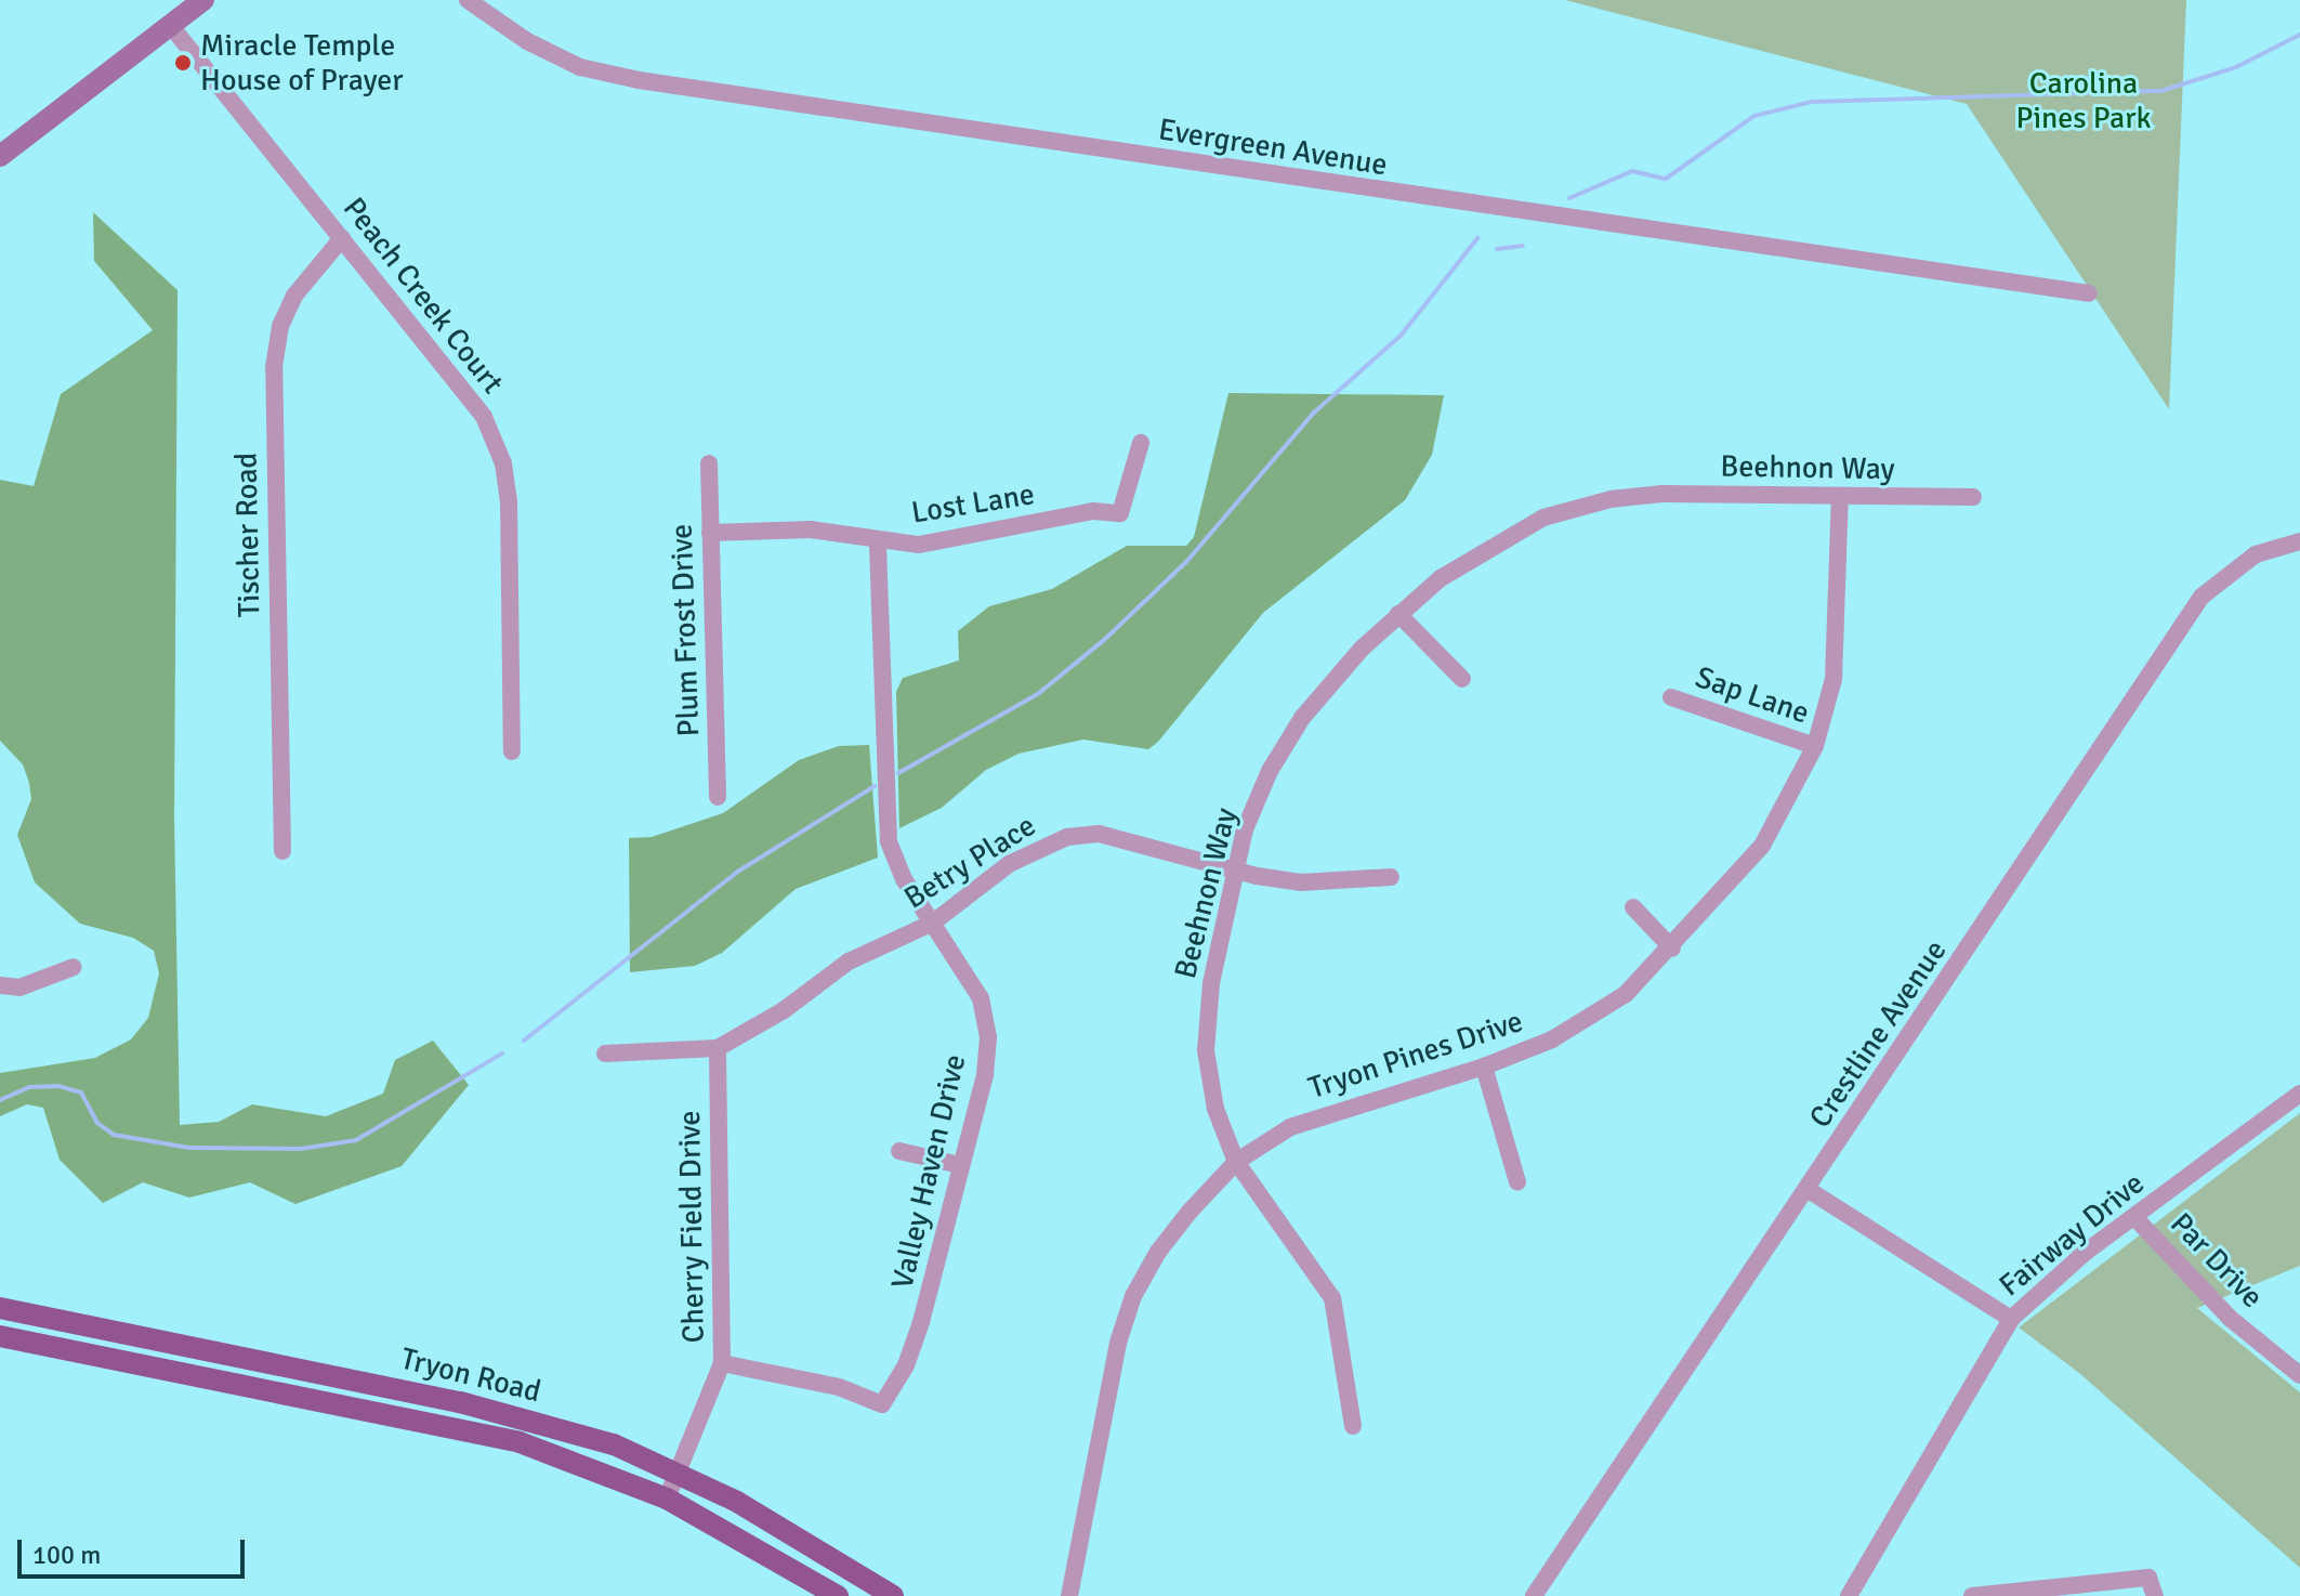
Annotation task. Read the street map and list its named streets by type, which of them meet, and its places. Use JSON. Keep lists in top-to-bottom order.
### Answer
{
  "streets": {
    "main road": ["Tryon Road"],
    "street": [
      "Evergreen Avenue",
      "Peach Creek Court",
      "Beehnon Way",
      "Lost Lane",
      "Tischer Road",
      "Plum Frost Drive",
      "Sap Lane",
      "Betry Place",
      "Crestline Avenue",
      "Tryon Pines Drive",
      "Valley Haven Drive",
      "Cherry Field Drive",
      "Fairway Drive",
      "Par Drive"
    ]
  },
  "crossings": [
    ["Peach Creek Court", "Tischer Road"],
    ["Beehnon Way", "Betry Place"],
    ["Beehnon Way", "Tryon Pines Drive"],
    ["Lost Lane", "Plum Frost Drive"],
    ["Lost Lane", "Valley Haven Drive"],
    ["Sap Lane", "Tryon Pines Drive"],
    ["Betry Place", "Valley Haven Drive"],
    ["Betry Place", "Cherry Field Drive"],
    ["Valley Haven Drive", "Cherry Field Drive"],
    ["Cherry Field Drive", "Tryon Road"],
    ["Fairway Drive", "Par Drive"]
  ],
  "parks": ["Carolina Pines Park"],
  "places": ["Miracle Temple House of Prayer"],
  "scale_bar": "100 m"
}
